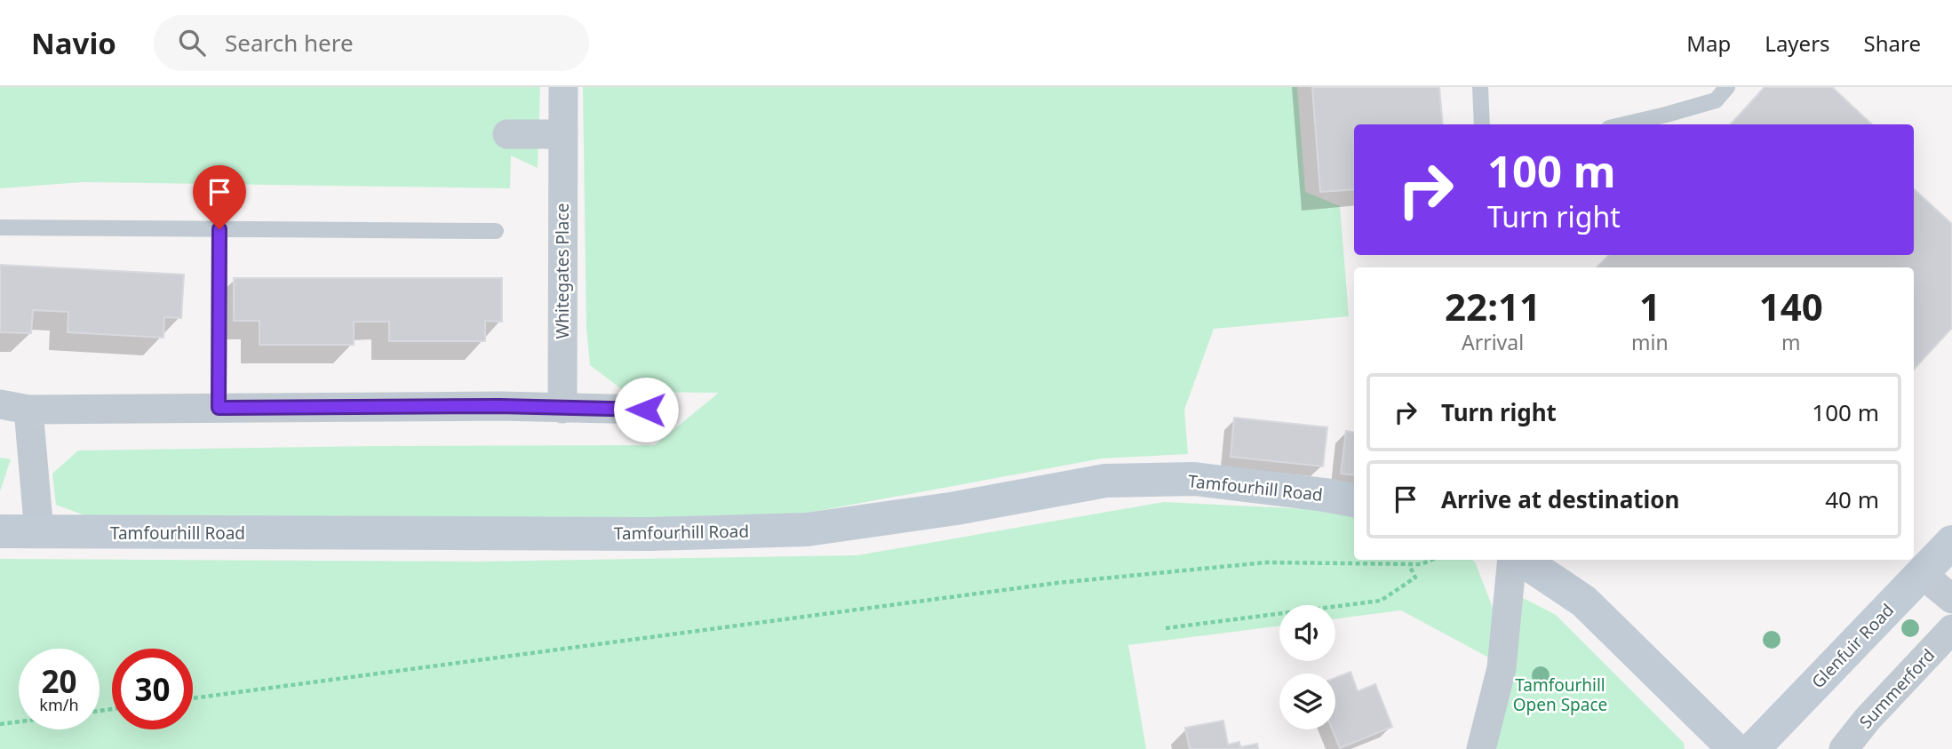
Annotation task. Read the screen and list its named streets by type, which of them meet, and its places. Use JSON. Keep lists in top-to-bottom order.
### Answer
{
  "streets": {
    "main road": ["Tamfourhill Road", "Glenfuir Road"],
    "street": ["Whitegates Place", "Summerford"]
  },
  "parks": ["Tamfourhill Open Space"],
  "page": {
    "header": "Navio",
    "search": "Search here",
    "nav": ["Map", "Layers", "Share"],
    "turn": ["100 m", "Turn right"],
    "eta": [
      "22:11",
      "Arrival",
      "1",
      "min",
      "140",
      "m"
    ],
    "list": [
      {
        "name": "Turn right",
        "value": "100 m"
      },
      {
        "name": "Arrive at destination",
        "value": "40 m"
      }
    ],
    "speed": "20 km/h",
    "limit": "30"
  }
}
